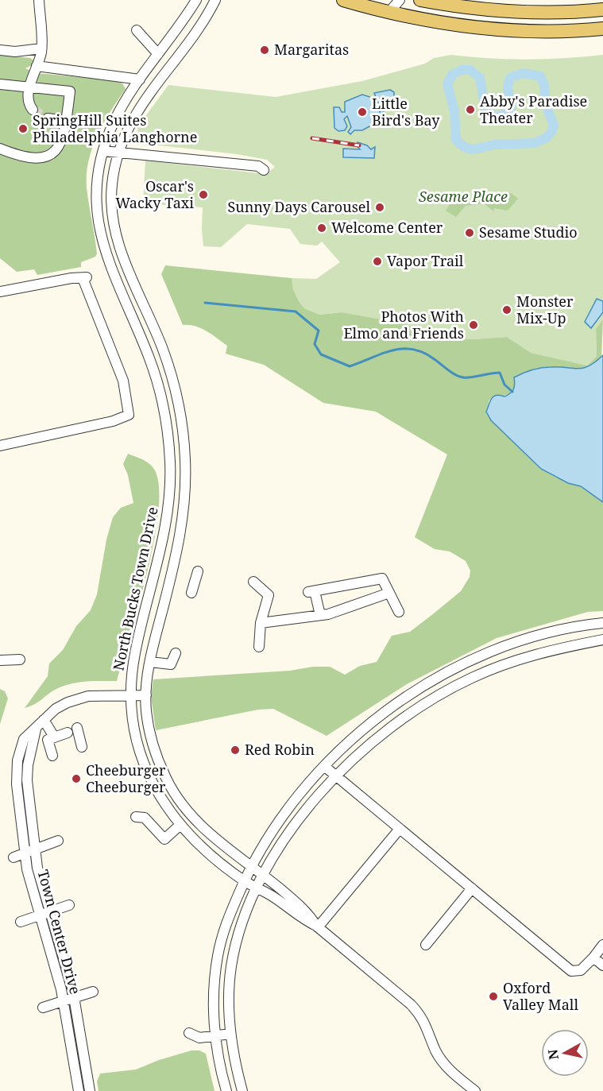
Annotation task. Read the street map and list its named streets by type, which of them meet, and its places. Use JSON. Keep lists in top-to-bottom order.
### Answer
{
  "streets": {
    "street": ["North Bucks Town Drive", "Town Center Drive"]
  },
  "crossings": [
    ["North Bucks Town Drive", "Town Center Drive"]
  ],
  "parks": ["Sesame Place"],
  "places": [
    "Margaritas",
    "Abby's Paradise Theater",
    "Little Bird's Bay",
    "SpringHill Suites Philadelphia Langhorne",
    "Oscar's Wacky Taxi",
    "Sunny Days Carousel",
    "Welcome Center",
    "Sesame Studio",
    "Vapor Trail",
    "Monster Mix-Up",
    "Photos With Elmo and Friends",
    "Red Robin",
    "Cheeburger Cheeburger",
    "Oxford Valley Mall"
  ],
  "north": "left"
}
